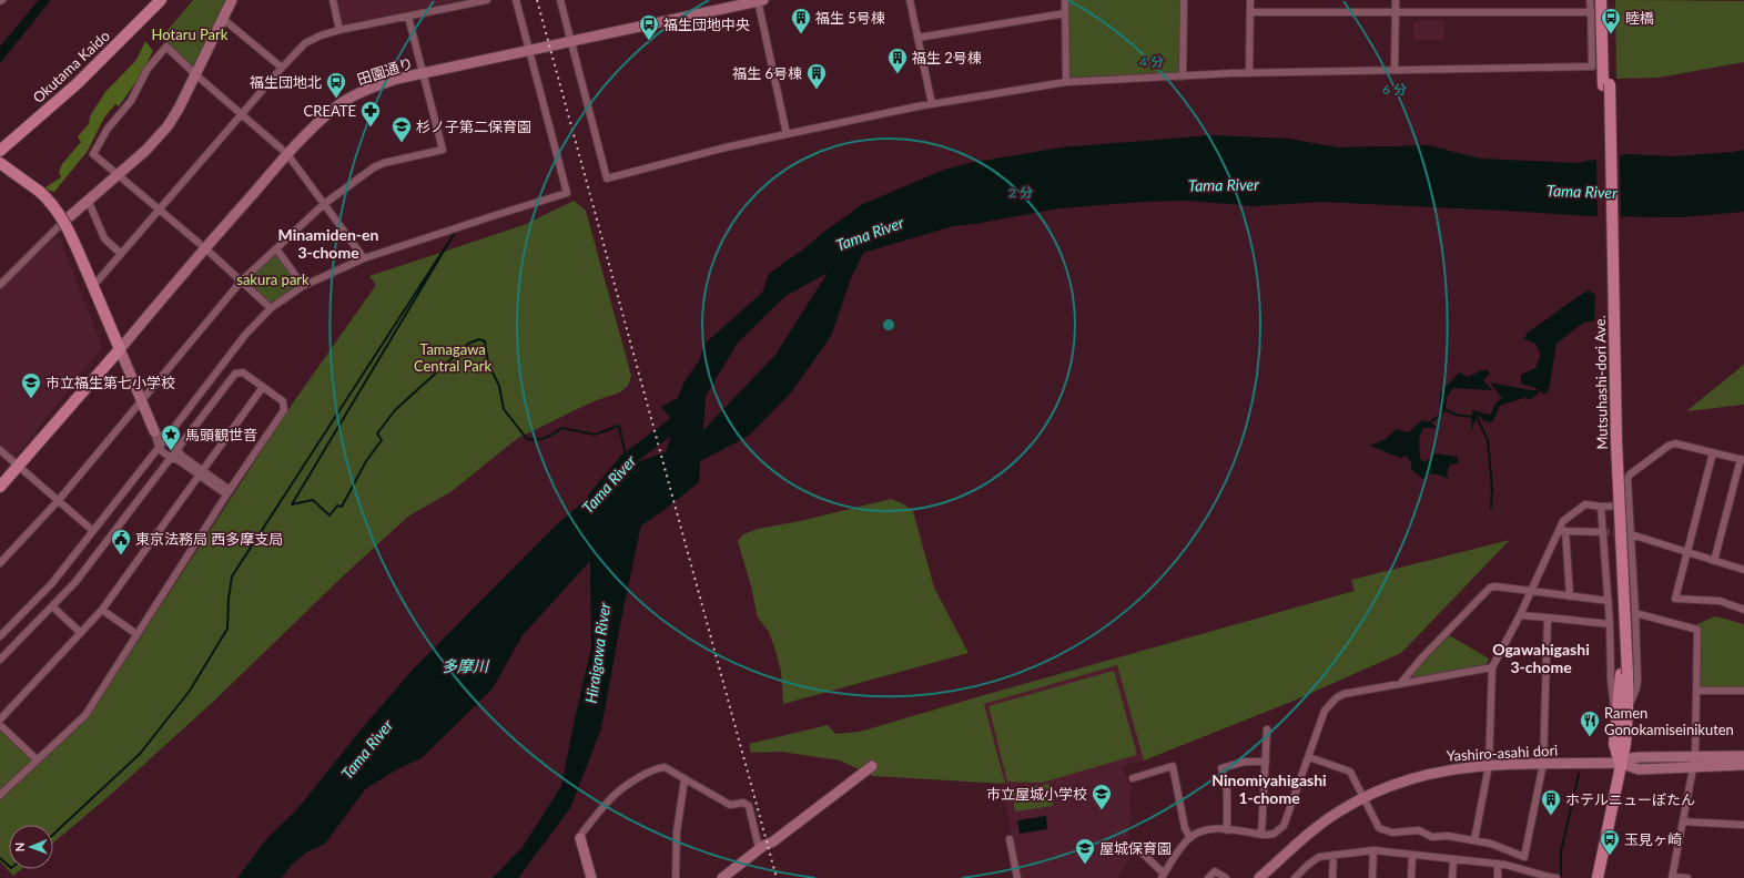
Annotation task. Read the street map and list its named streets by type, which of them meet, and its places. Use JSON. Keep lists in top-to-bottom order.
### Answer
{
  "streets": {
    "main road": ["Okutama Kaido", "Mutsuhashi-dori Ave."],
    "street": ["田園通り", "Yashiro-asahi dori"]
  },
  "crossings": [
    ["Mutsuhashi-dori Ave.", "Yashiro-asahi dori"]
  ],
  "districts": ["Minamiden-en 3-chome", "Ogawahigashi 3-chome", "Ninomiyahigashi 1-chome"],
  "water": ["Tama River", "Hiraigawa River", "多摩川"],
  "parks": ["Hotaru Park", "sakura park", "Tamagawa Central Park"],
  "places": {
    "building": [
      "福生 5号棟",
      "福生 2号棟",
      "福生 6号棟",
      "ホテルニューぼたん"
    ],
    "bus stop": [
      "睦橋",
      "福生団地中央",
      "福生団地北",
      "玉見ヶ崎"
    ],
    "pharmacy": ["CREATE"],
    "school or university": [
      "杉ノ子第二保育園",
      "市立福生第七小学校",
      "市立屋城小学校",
      "屋城保育園"
    ],
    "place": ["馬頭観世音"],
    "public building": ["東京法務局 西多摩支局"],
    "restaurant": ["Ramen Gonokamiseinikuten"]
  },
  "north": "left",
  "rings": ["4 分", "6 分", "2 分"]
}
